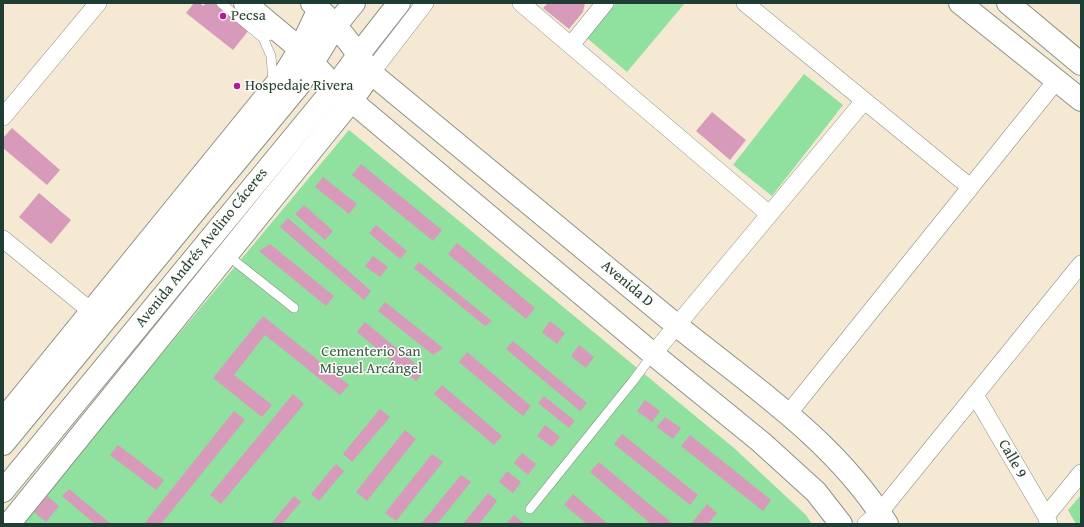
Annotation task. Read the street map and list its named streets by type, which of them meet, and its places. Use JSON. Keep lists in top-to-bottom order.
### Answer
{
  "streets": {
    "main road": ["Avenida Andrés Avelino Cáceres", "Avenida D"],
    "street": ["Calle 9"]
  },
  "crossings": [
    ["Avenida Andrés Avelino Cáceres", "Avenida D"]
  ],
  "parks": ["Cementerio San Miguel Arcángel"],
  "places": ["Pecsa", "Hospedaje Rivera"]
}
